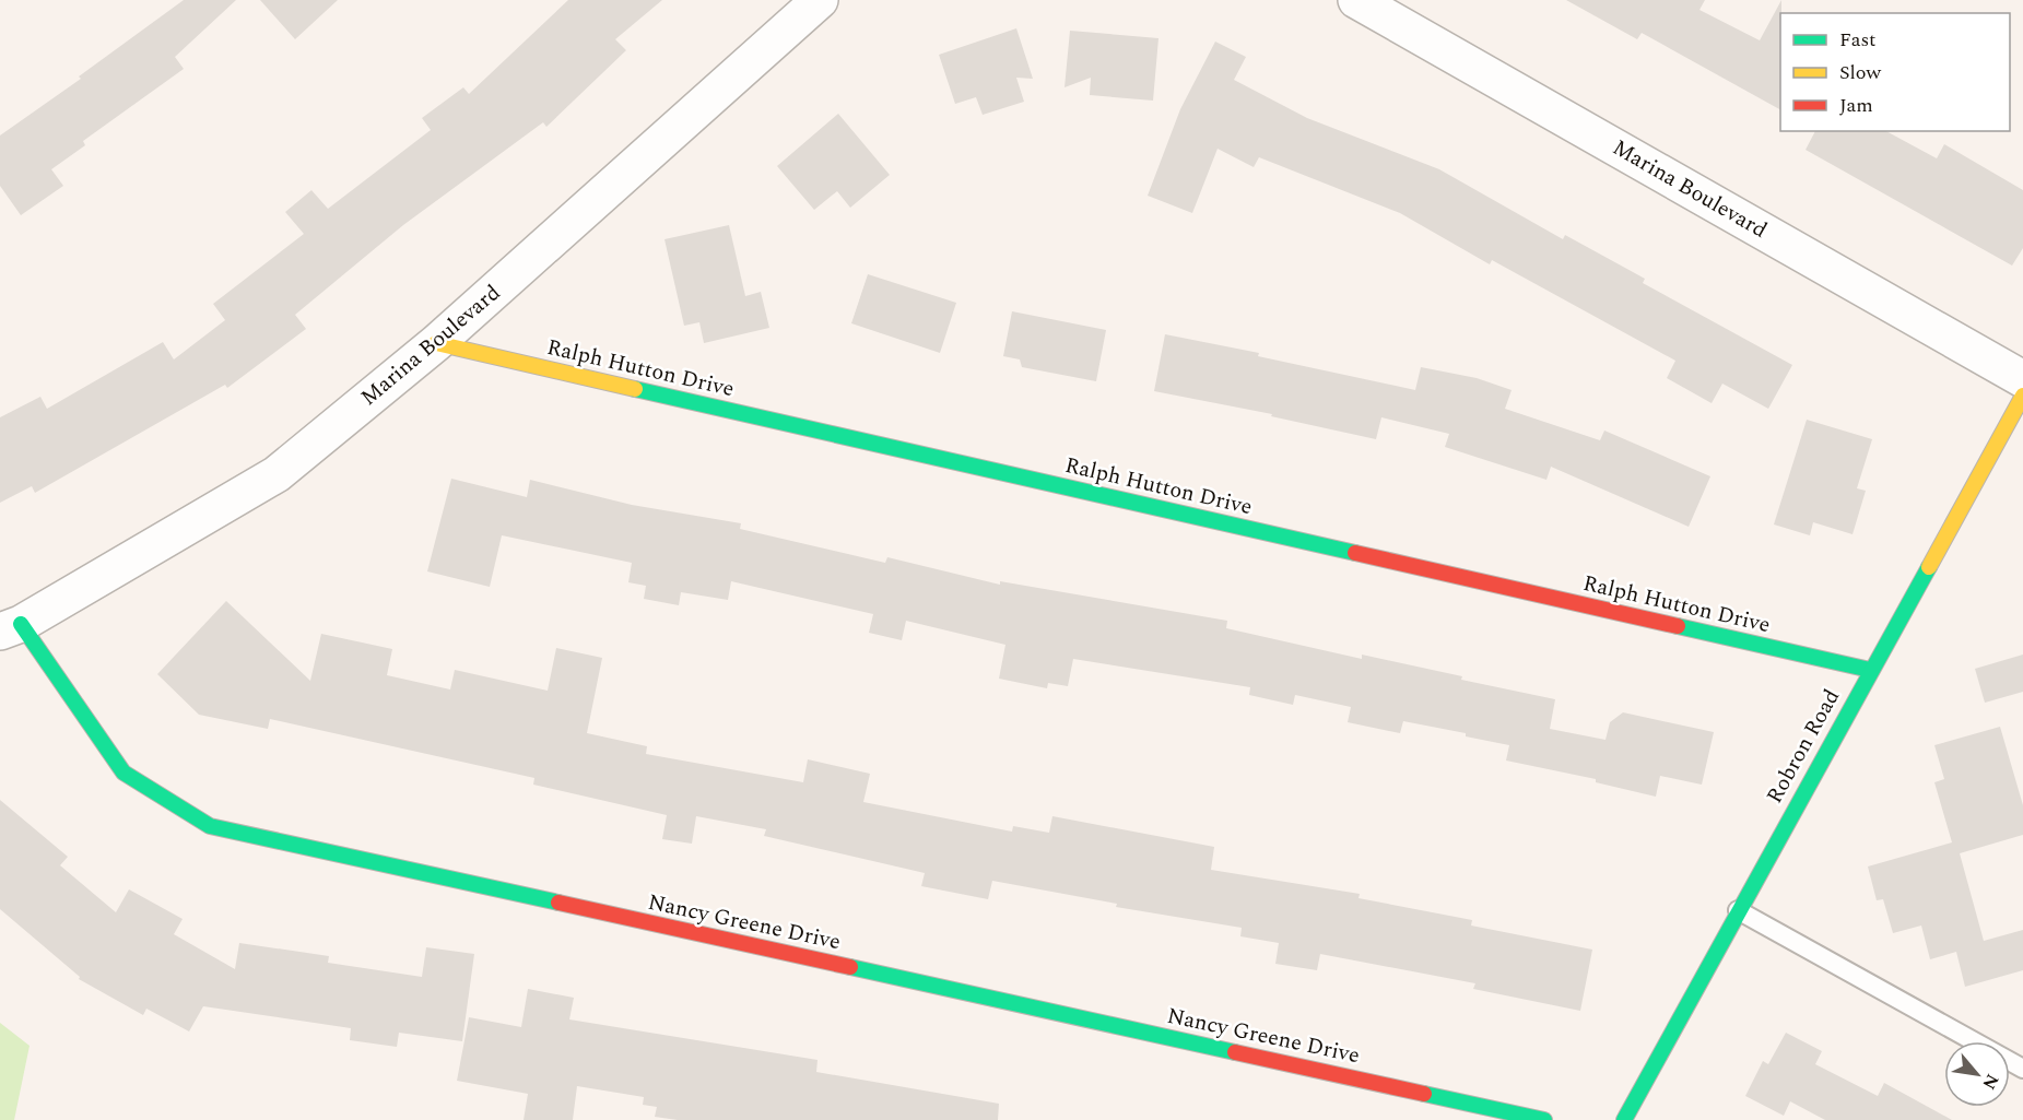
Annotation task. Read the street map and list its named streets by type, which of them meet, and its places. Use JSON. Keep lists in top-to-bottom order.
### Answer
{
  "streets": {
    "street": [
      "Marina Boulevard",
      "Ralph Hutton Drive",
      "Robron Road",
      "Nancy Greene Drive"
    ]
  },
  "crossings": [
    ["Marina Boulevard", "Ralph Hutton Drive"],
    ["Marina Boulevard", "Nancy Greene Drive"],
    ["Ralph Hutton Drive", "Robron Road"]
  ],
  "legend": ["Fast", "Slow", "Jam"],
  "north": "bottom right"
}
